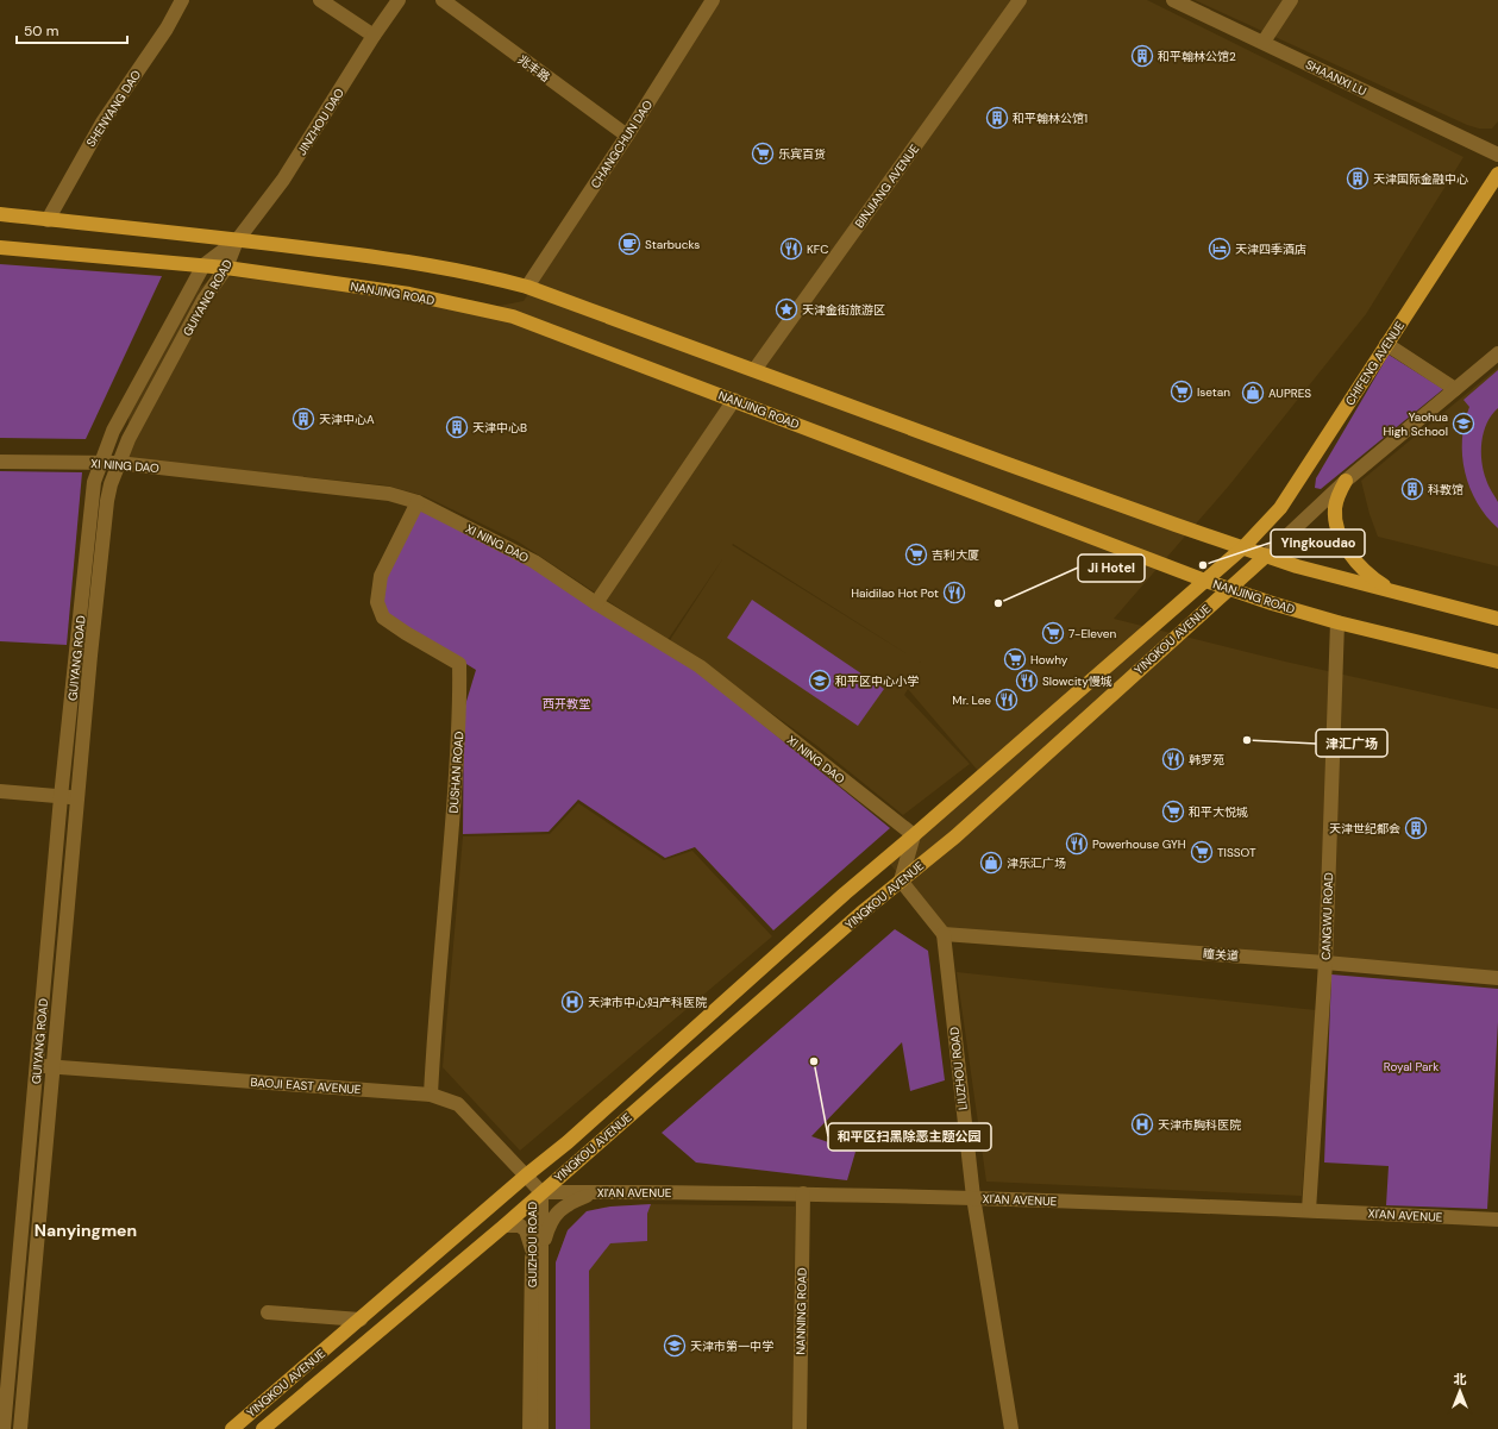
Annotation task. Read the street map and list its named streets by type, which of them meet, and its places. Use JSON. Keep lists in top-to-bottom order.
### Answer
{
  "streets": {
    "main road": ["NANJING ROAD", "CHIFENG AVENUE", "YINGKOU AVENUE"],
    "street": [
      "兆丰路",
      "SHAANXI LU",
      "SHENYANG DAO",
      "JINZHOU DAO",
      "CHANGCHUN DAO",
      "BINJIANG AVENUE",
      "GUIYANG ROAD",
      "XI NING DAO",
      "DUSHAN ROAD",
      "CANGWU ROAD",
      "瞳关道",
      "LIUZHOU ROAD",
      "BAOJI EAST AVENUE",
      "XI'AN AVENUE",
      "GUIZHOU ROAD",
      "NANNING ROAD"
    ]
  },
  "crossings": [
    ["兆丰路", "CHANGCHUN DAO"],
    ["JINZHOU DAO", "GUIYANG ROAD"],
    ["NANJING ROAD", "GUIYANG ROAD"],
    ["NANJING ROAD", "YINGKOU AVENUE"],
    ["NANJING ROAD", "CANGWU ROAD"],
    ["GUIYANG ROAD", "XI NING DAO"],
    ["GUIYANG ROAD", "BAOJI EAST AVENUE"],
    ["CHIFENG AVENUE", "YINGKOU AVENUE"],
    ["XI NING DAO", "YINGKOU AVENUE"],
    ["XI NING DAO", "DUSHAN ROAD"],
    ["YINGKOU AVENUE", "BAOJI EAST AVENUE"],
    ["YINGKOU AVENUE", "XI'AN AVENUE"],
    ["YINGKOU AVENUE", "GUIZHOU ROAD"],
    ["DUSHAN ROAD", "BAOJI EAST AVENUE"],
    ["CANGWU ROAD", "瞳关道"],
    ["CANGWU ROAD", "XI'AN AVENUE"],
    ["瞳关道", "LIUZHOU ROAD"],
    ["LIUZHOU ROAD", "XI'AN AVENUE"],
    ["BAOJI EAST AVENUE", "GUIZHOU ROAD"],
    ["XI'AN AVENUE", "GUIZHOU ROAD"],
    ["XI'AN AVENUE", "NANNING ROAD"]
  ],
  "districts": ["Nanyingmen"],
  "parks": ["西开教堂", "Royal Park"],
  "places": {
    "building": [
      "和平翰林公馆2",
      "和平翰林公馆1",
      "天津国际金融中心",
      "天津中心A",
      "天津中心B",
      "科教馆",
      "天津世纪都会"
    ],
    "supermarket": [
      "乐宾百货",
      "Isetan",
      "吉利大厦",
      "7-Eleven",
      "Howhy",
      "和平大悦城",
      "TISSOT"
    ],
    "cafe": ["Starbucks"],
    "restaurant": [
      "KFC",
      "Haidilao Hot Pot",
      "Slowcity慢城",
      "Mr. Lee",
      "韩罗苑",
      "Powerhouse GYH"
    ],
    "hotel": ["天津四季酒店"],
    "place": ["天津金街旅游区"],
    "shop": ["AUPRES", "津乐汇广场"],
    "school or university": ["Yaohua High School", "和平区中心小学", "天津市第一中学"],
    "other": [
      "Yingkoudao",
      "Ji Hotel",
      "津汇广场",
      "和平区扫黑除恶主题公园"
    ],
    "hospital": ["天津市中心妇产科医院", "天津市胸科医院"]
  },
  "scale_bar": "50 m",
  "north": "top"
}
